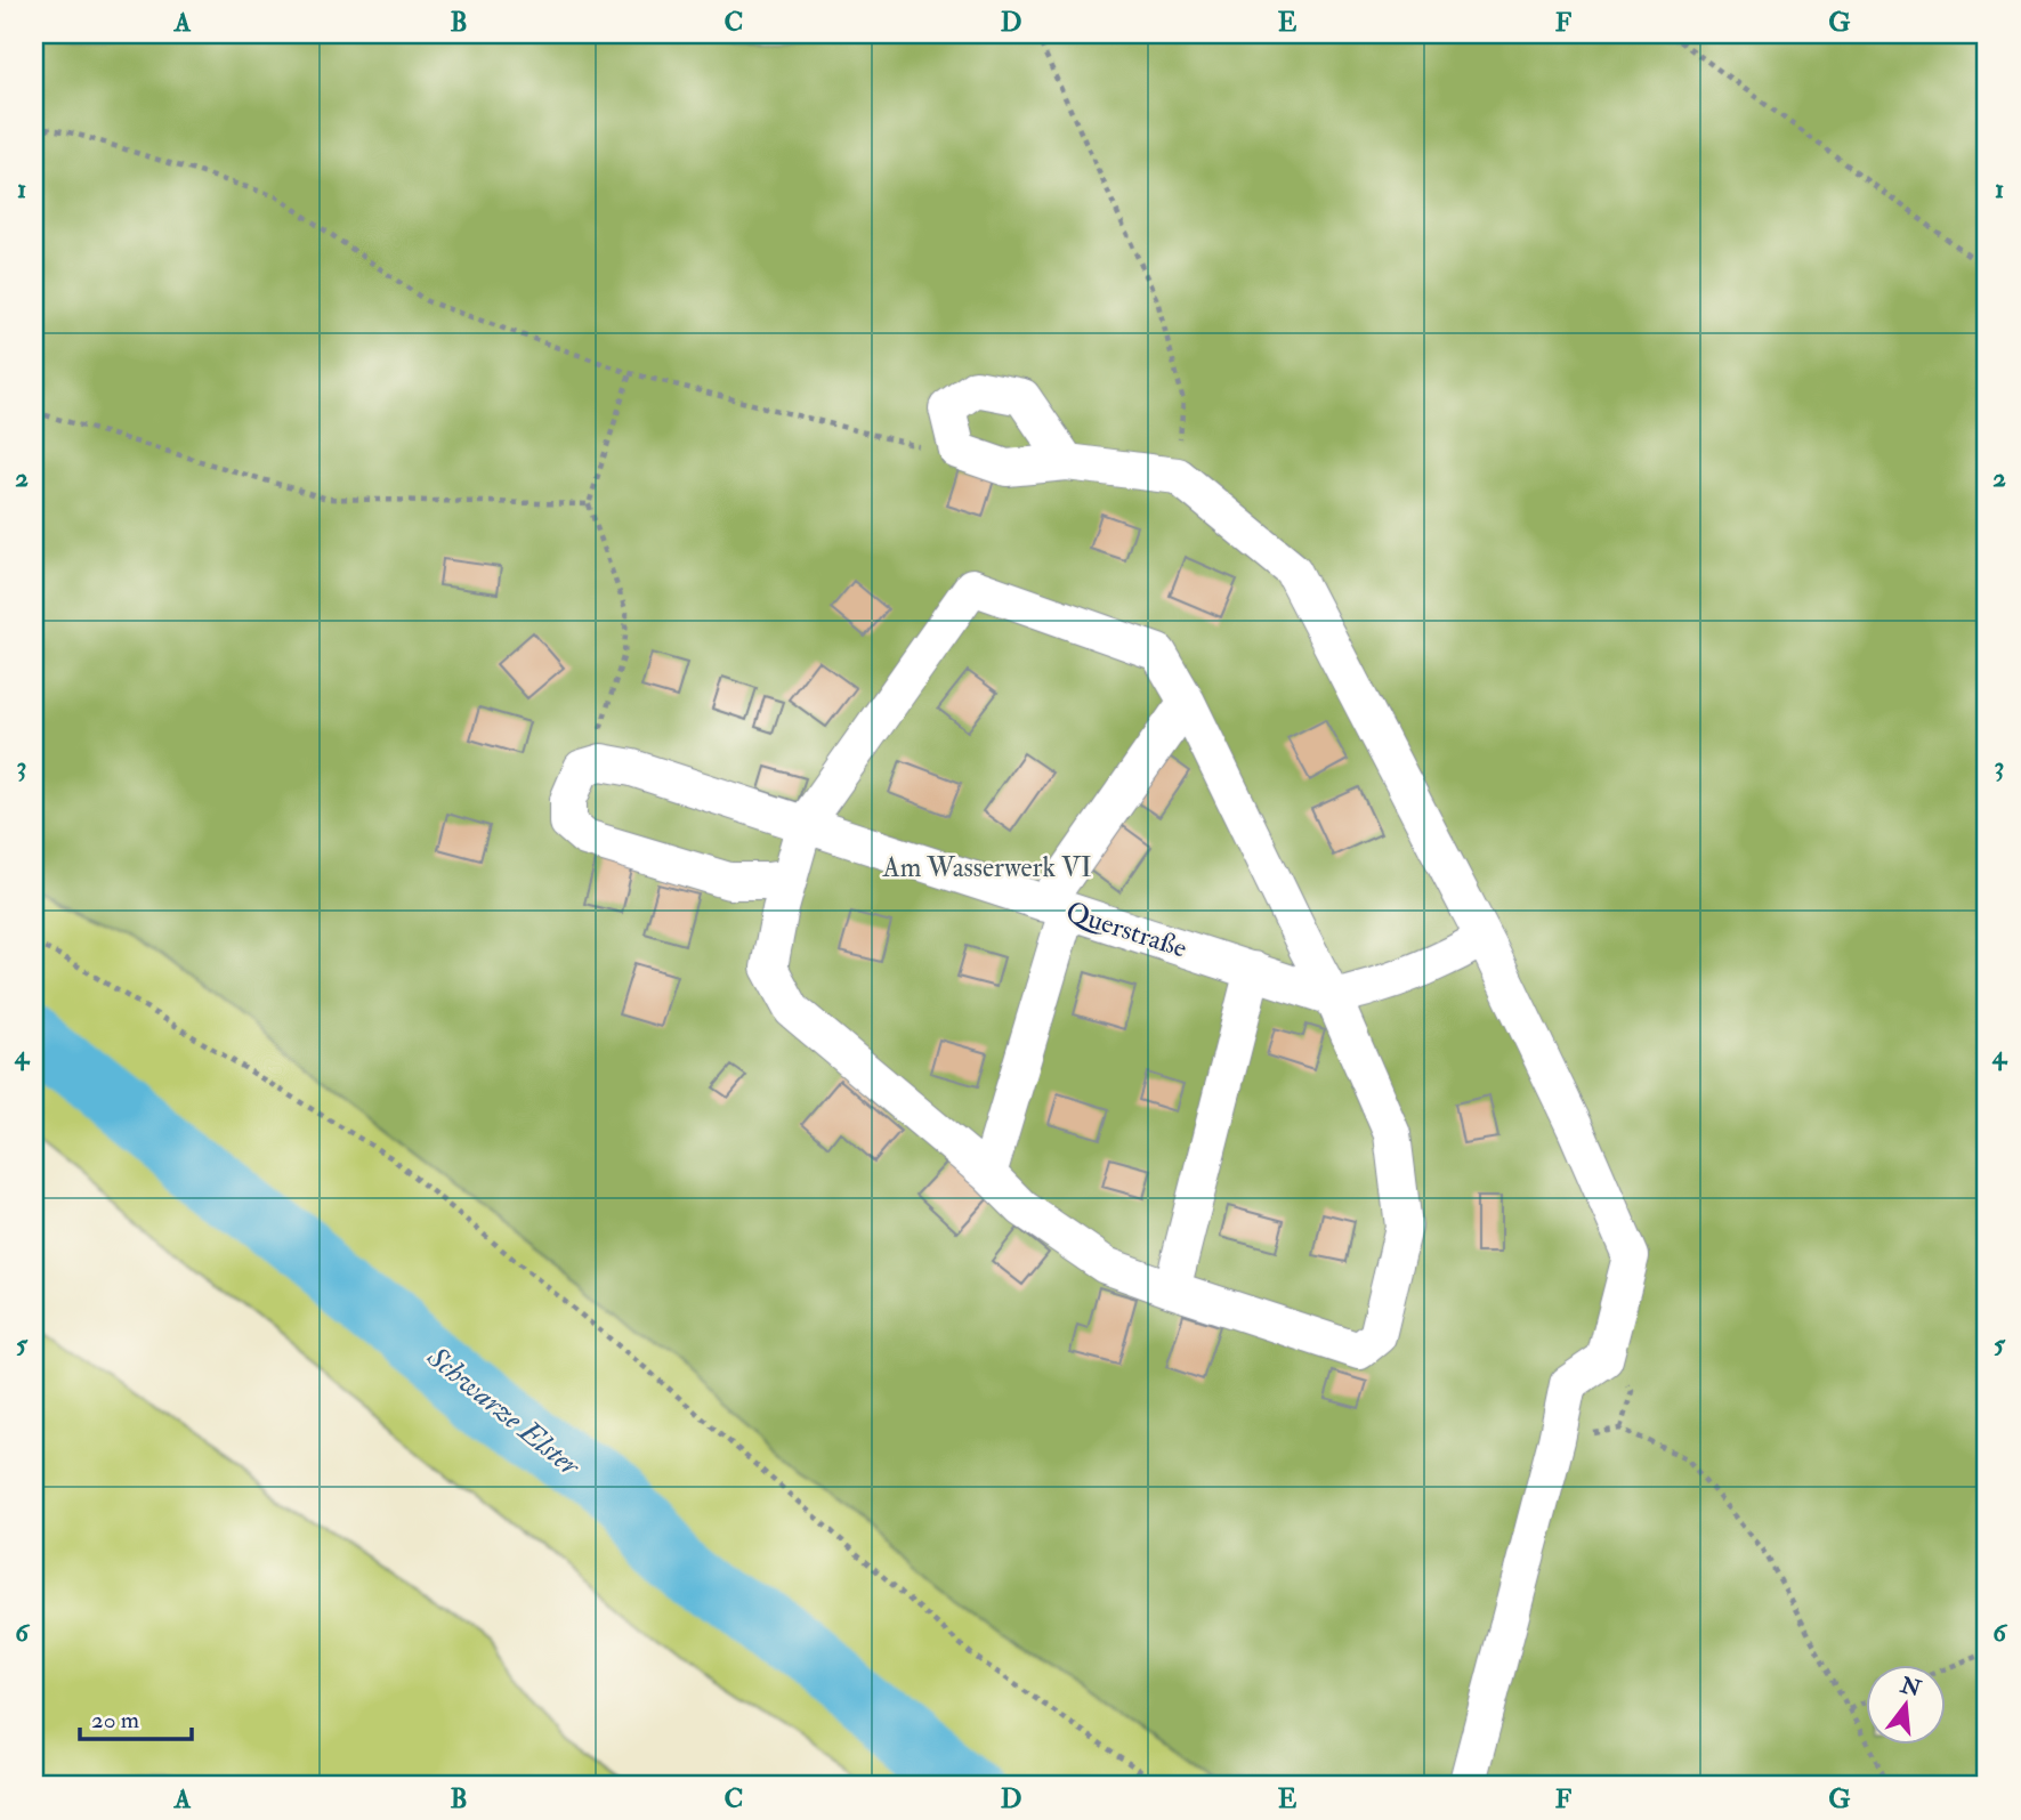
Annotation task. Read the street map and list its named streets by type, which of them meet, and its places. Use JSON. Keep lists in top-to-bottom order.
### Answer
{
  "streets": {
    "lane": ["Querstraße"]
  },
  "water": ["Schwarze Elster"],
  "parks": ["Am Wasserwerk VI"],
  "scale_bar": "20 m",
  "north": "top",
  "grid": {
    "columns": [
      "A",
      "B",
      "C",
      "D",
      "E",
      "F",
      "G"
    ],
    "rows": [
      "1",
      "2",
      "3",
      "4",
      "5",
      "6"
    ]
  }
}
